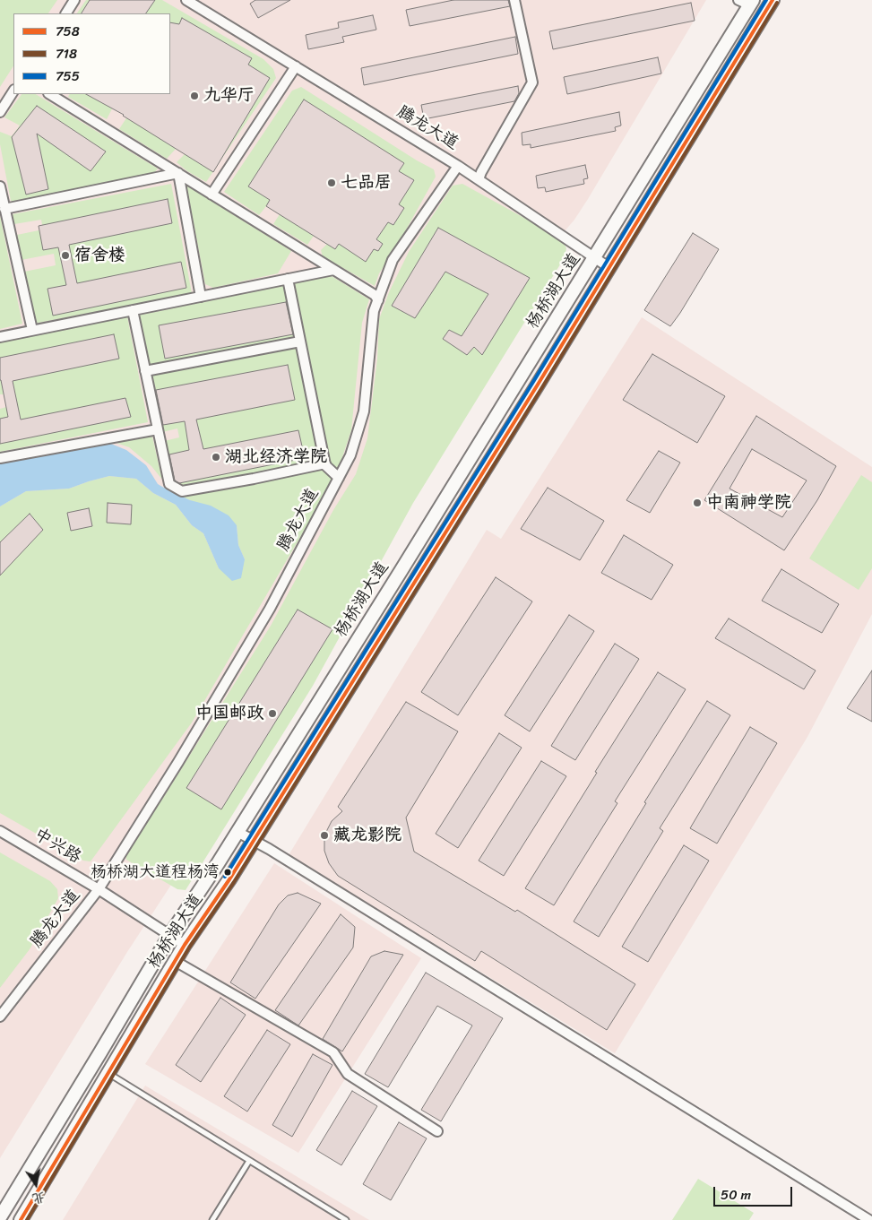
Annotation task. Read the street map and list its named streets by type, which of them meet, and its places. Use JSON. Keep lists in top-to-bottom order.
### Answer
{
  "streets": {
    "main road": ["杨桥湖大道"],
    "street": ["腾龙大道", "中兴路"]
  },
  "crossings": [
    ["腾龙大道", "中兴路"],
    ["杨桥湖大道", "中兴路"]
  ],
  "places": [
    "九华厅",
    "七品居",
    "宿舍楼",
    "湖北经济学院",
    "中南神学院",
    "中国邮政",
    "藏龙影院",
    "杨桥湖大道程杨湾"
  ],
  "lines": ["transit line 758", "transit line 755", "transit line 718"],
  "legend": ["758", "718", "755"],
  "scale_bar": "50 m",
  "north": "bottom"
}
